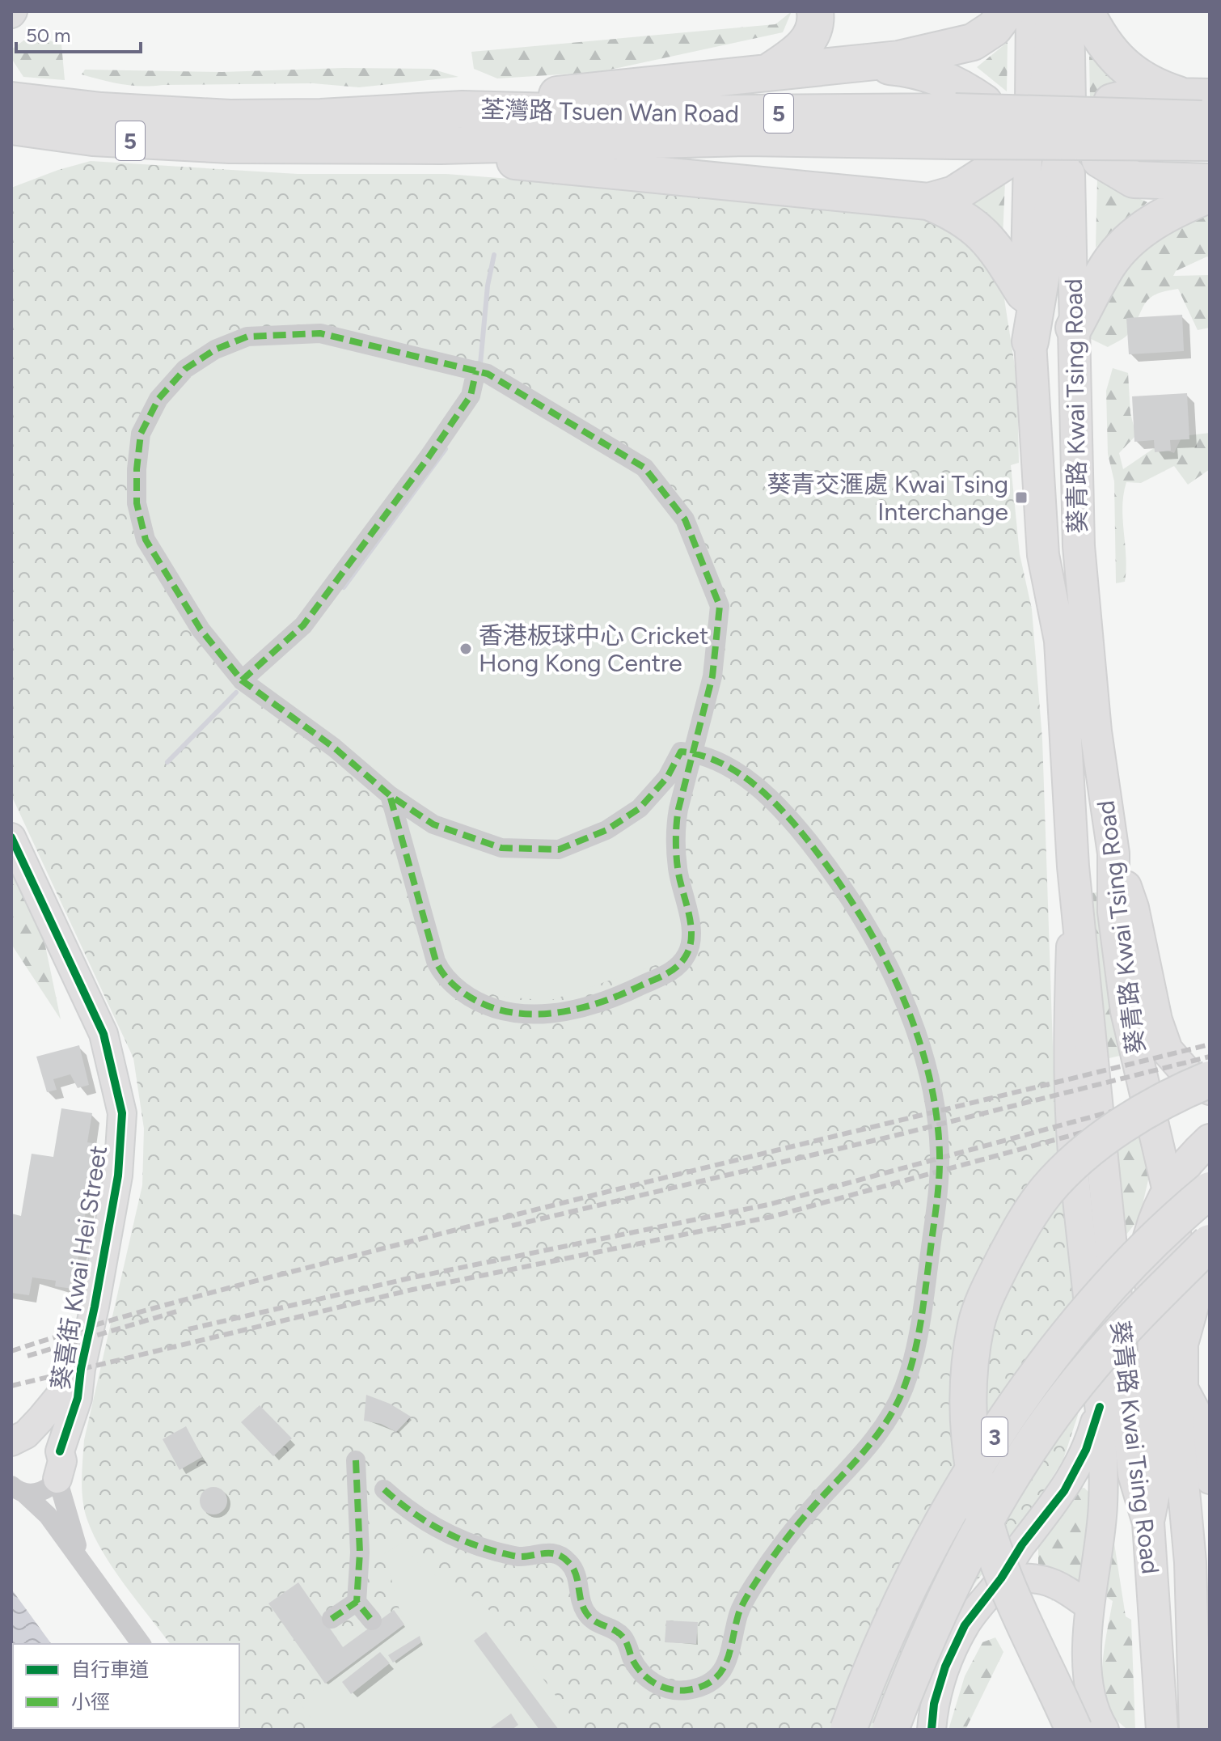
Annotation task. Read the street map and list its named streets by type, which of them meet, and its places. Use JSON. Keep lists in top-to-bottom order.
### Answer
{
  "streets": {
    "highway": ["荃灣路 Tsuen Wan Road", "5", "3"],
    "main road": ["葵青路 Kwai Tsing Road", "葵喜街 Kwai Hei Street"]
  },
  "places": {
    "transit": ["葵青交滙處 Kwai Tsing Interchange"],
    "other": ["香港板球中心 Cricket Hong Kong Centre"]
  },
  "legend": ["自行車道", "小徑"],
  "scale_bar": "50 m"
}
